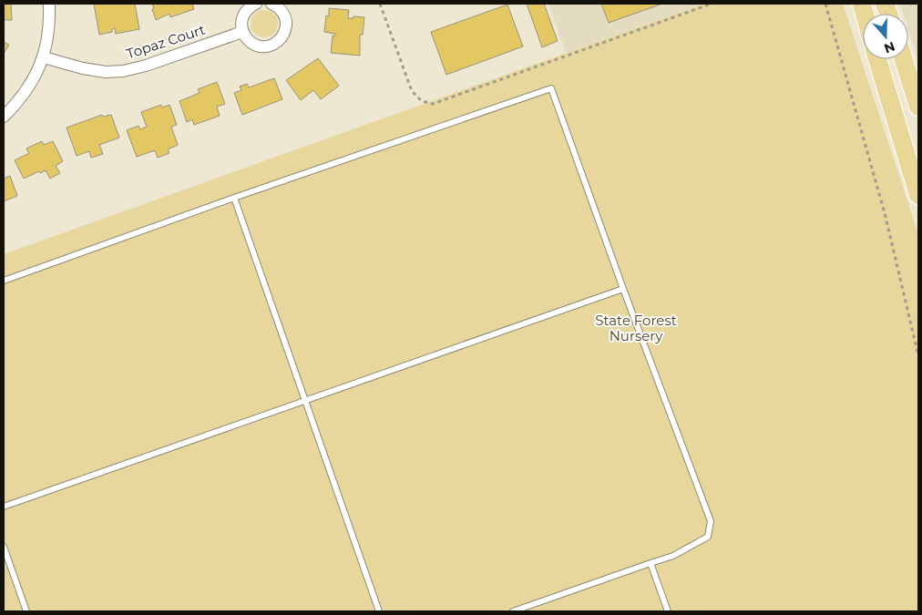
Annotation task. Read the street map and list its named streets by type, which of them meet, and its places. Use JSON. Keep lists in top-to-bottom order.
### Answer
{
  "streets": {
    "street": ["Topaz Court"]
  },
  "parks": ["State Forest Nursery"],
  "north": "bottom"
}
